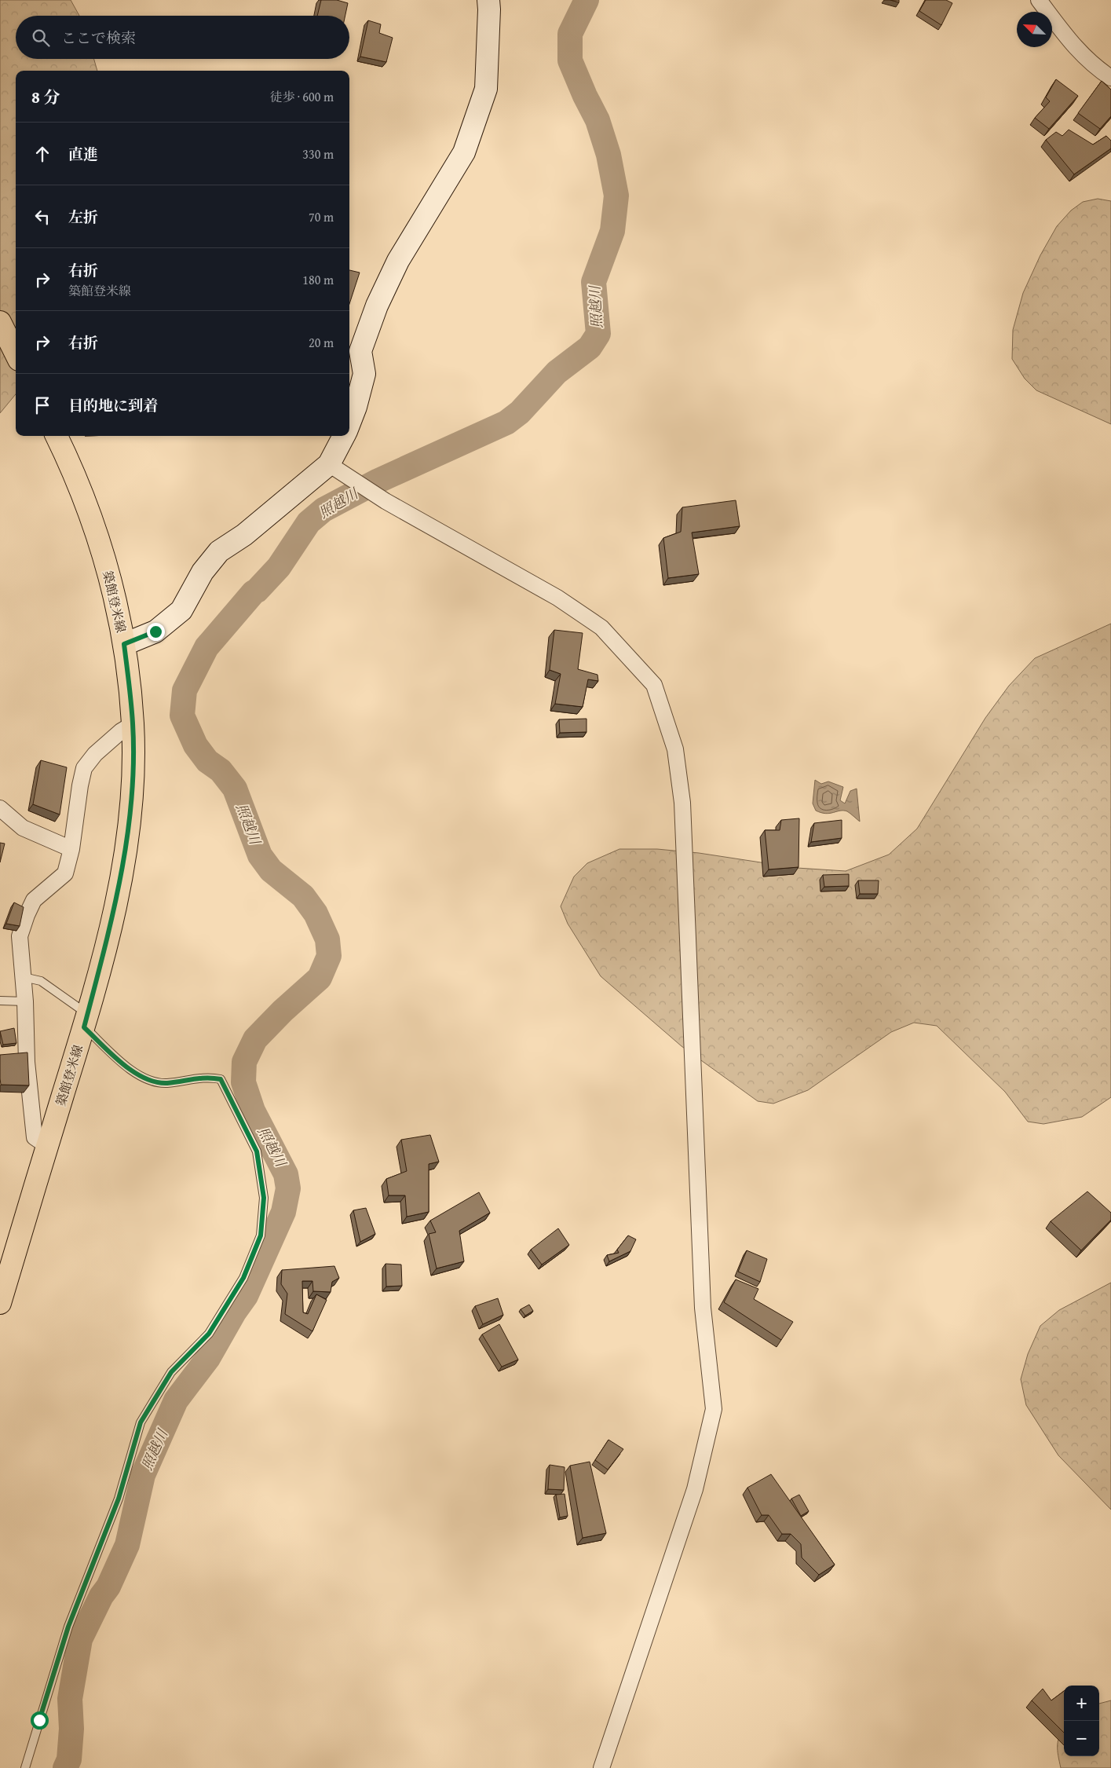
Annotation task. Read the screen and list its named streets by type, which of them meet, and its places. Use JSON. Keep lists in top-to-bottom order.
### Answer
{
  "streets": {
    "main road": ["築館登米線"]
  },
  "water": ["照越川"],
  "north": "top left",
  "page": {
    "search": "ここで検索",
    "heading": ["8 分", "徒歩 · 600 m"],
    "list": [
      ["直進", "330 m"],
      ["左折", "70 m"],
      ["右折", "築館登米線", "180 m"],
      ["右折", "20 m"],
      "目的地に到着"
    ],
    "map_buttons": ["+", "−"]
  }
}
